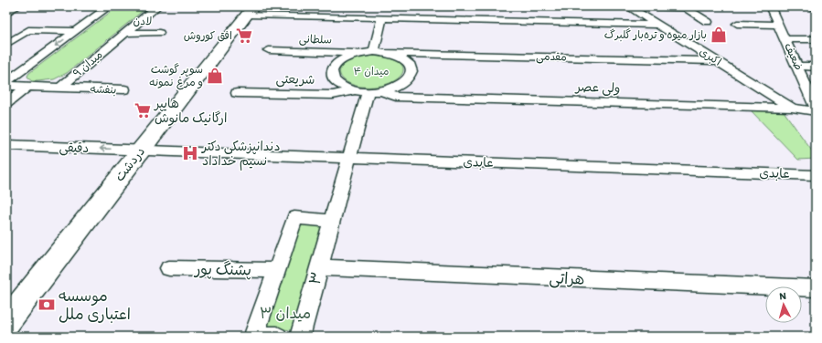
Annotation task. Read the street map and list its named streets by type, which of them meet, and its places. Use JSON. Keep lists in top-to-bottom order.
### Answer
{
  "streets": {
    "main road": ["دردشت"],
    "street": [
      "لادن",
      "سلطانی",
      "مقدمی",
      "اکبری",
      "ضعیف",
      "میدان ۹",
      "شریعتی",
      "ولی عصر",
      "بنفشه",
      "دقیقی",
      "عابدی",
      "پشنگ پور",
      "۳",
      "هراتی"
    ]
  },
  "crossings": [
    ["لادن", "میدان ۹"],
    ["مقدمی", "اکبری"],
    ["اکبری", "ولی عصر"],
    ["میدان ۹", "بنفشه"],
    ["ولی عصر", "۳"],
    ["دقیقی", "عابدی"],
    ["دقیقی", "دردشت"],
    ["عابدی", "دردشت"],
    ["عابدی", "۳"],
    ["۳", "هراتی"]
  ],
  "parks": ["میدان ۴", "میدان ۳"],
  "places": {
    "shop": ["بازار میوه و تره‌بار گلبرگ", "سوپر گوشت و مرغ نمونه"],
    "supermarket": ["افق کوروش", "هایپر ارگانیک مانوش"],
    "hospital": ["دندانپزشکی دکتر نسیم خداداد"],
    "bank": ["موسسه اعتباری ملل"]
  },
  "north": "top"
}
